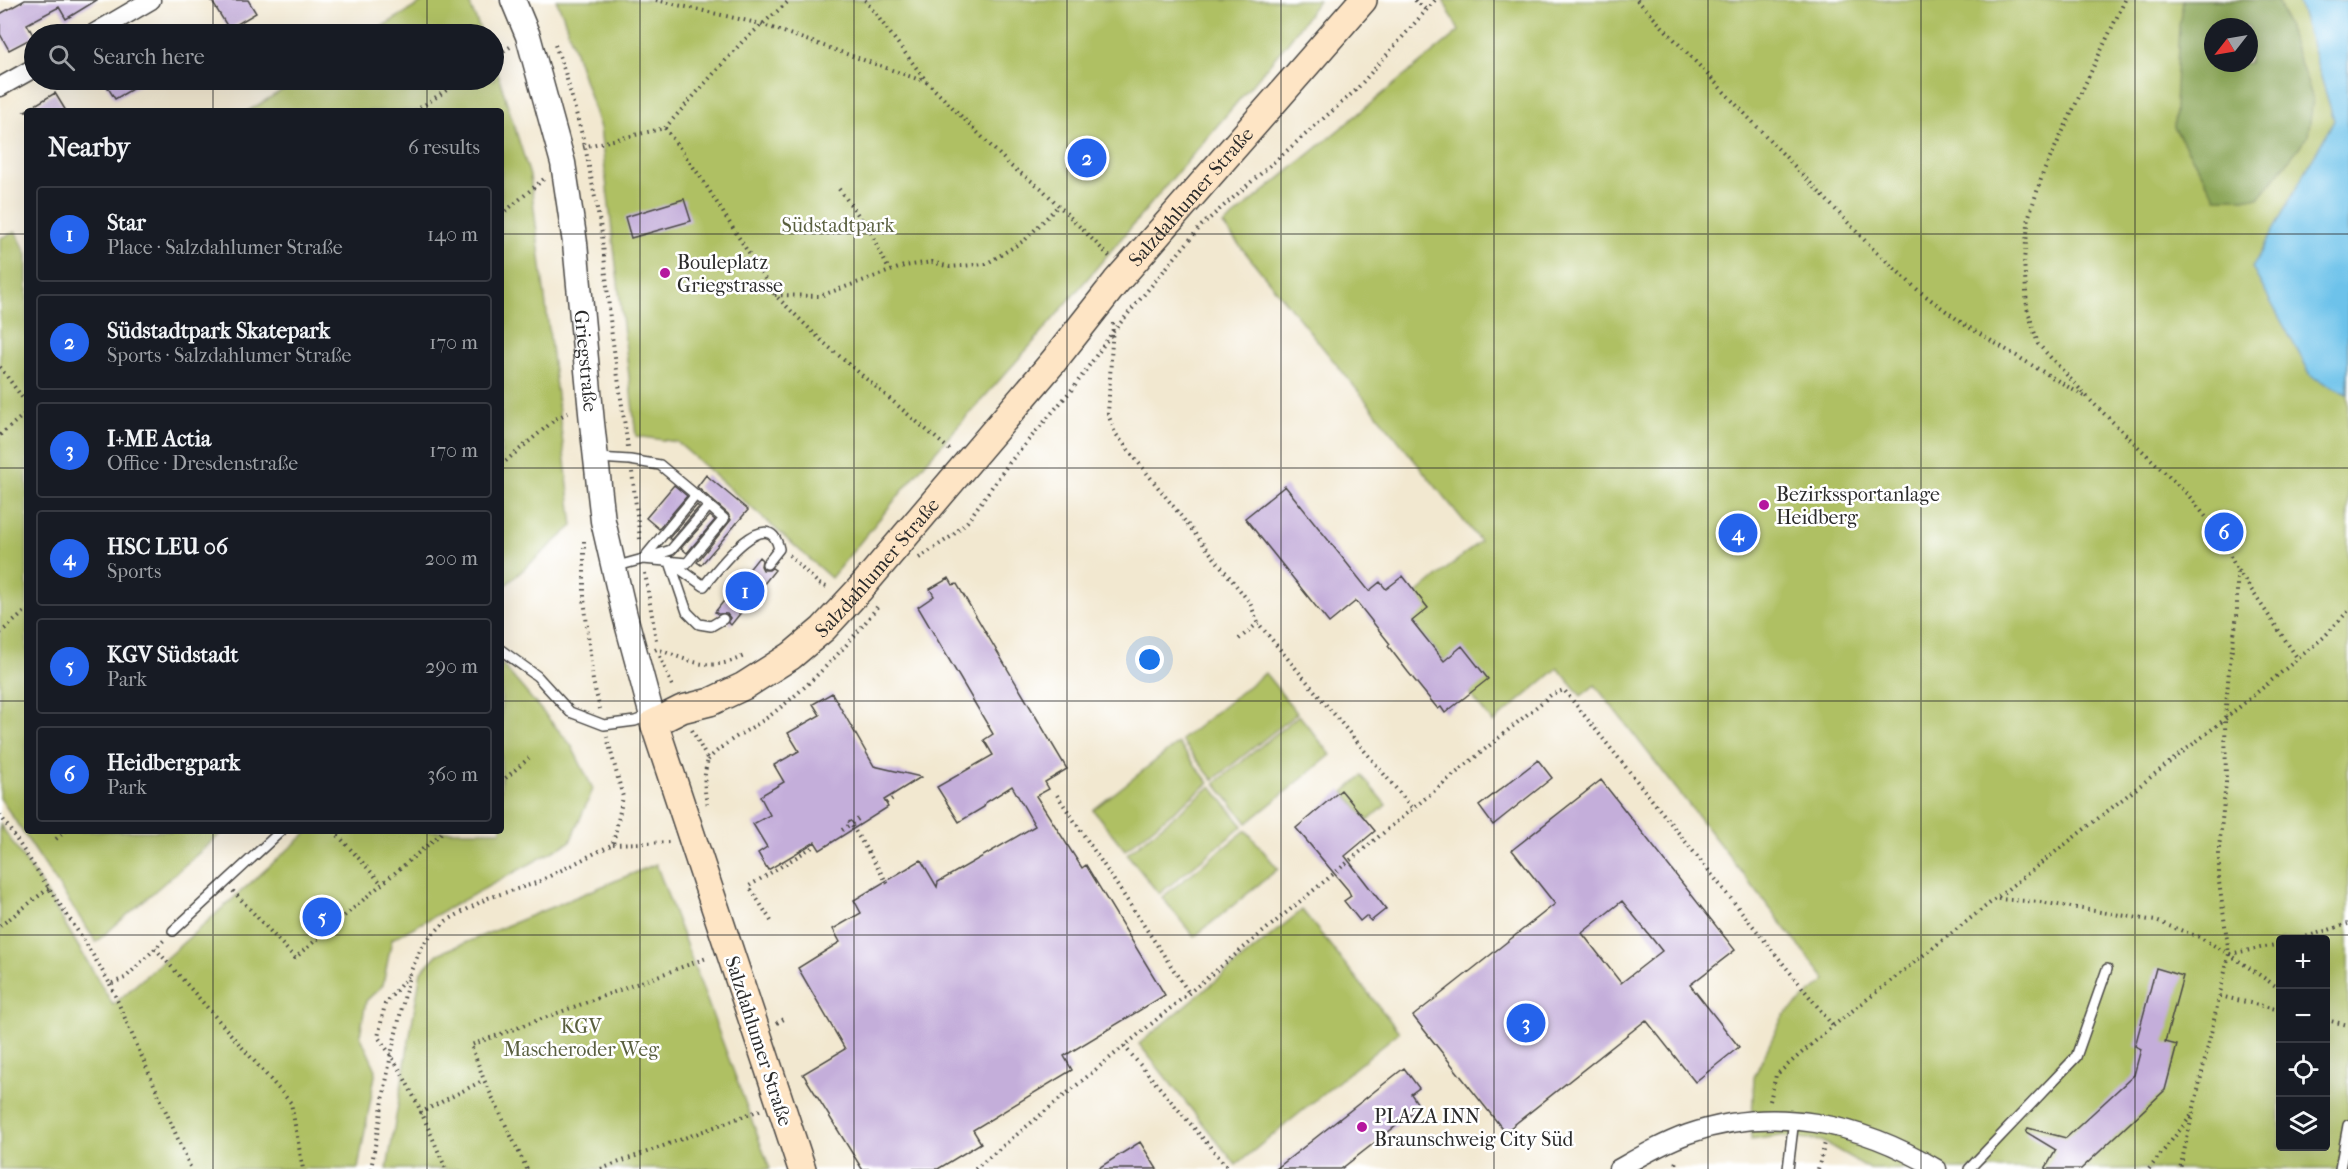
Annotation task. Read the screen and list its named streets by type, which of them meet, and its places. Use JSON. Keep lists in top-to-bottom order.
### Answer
{
  "streets": {
    "main road": ["Salzdahlumer Straße"],
    "street": ["Griegstraße"]
  },
  "crossings": [
    ["Salzdahlumer Straße", "Griegstraße"]
  ],
  "parks": ["Südstadtpark", "KGV Mascheroder Weg"],
  "places": ["Bouleplatz Griegstrasse", "Bezirkssportanlage Heidberg", "PLAZA INN Braunschweig City Süd"],
  "north": "bottom left",
  "page": {
    "search": "Search here",
    "heading": ["Nearby", "6 results"],
    "pins": [
      "2",
      "6",
      "4",
      "1",
      "5",
      "3"
    ],
    "list": [
      {
        "mark": "1",
        "name": "Star",
        "note": "Place · Salzdahlumer Straße",
        "value": "140 m"
      },
      {
        "mark": "2",
        "name": "Südstadtpark Skatepark",
        "note": "Sports · Salzdahlumer Straße",
        "value": "170 m"
      },
      {
        "mark": "3",
        "name": "I+ME Actia",
        "note": "Office · Dresdenstraße",
        "value": "170 m"
      },
      {
        "mark": "4",
        "name": "HSC LEU 06",
        "note": "Sports",
        "value": "200 m"
      },
      {
        "mark": "5",
        "name": "KGV Südstadt",
        "note": "Park",
        "value": "290 m"
      },
      {
        "mark": "6",
        "name": "Heidbergpark",
        "note": "Park",
        "value": "360 m"
      }
    ],
    "map_buttons": ["+", "−"]
  }
}
